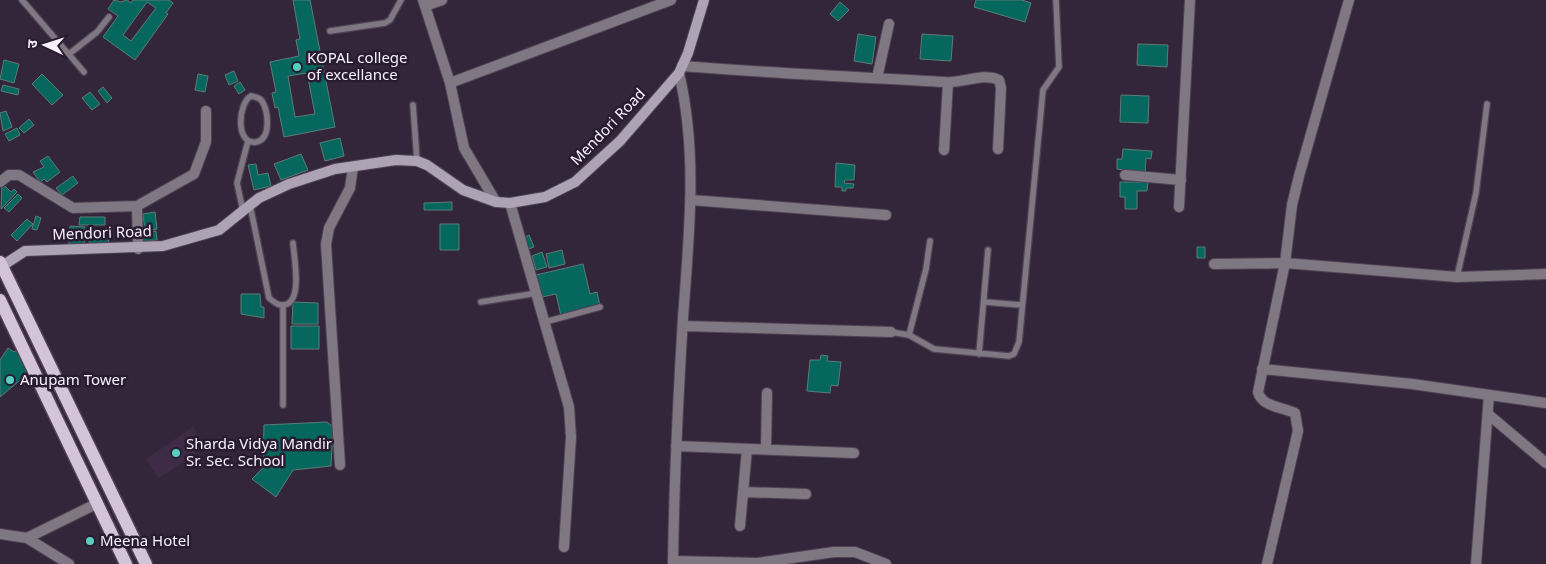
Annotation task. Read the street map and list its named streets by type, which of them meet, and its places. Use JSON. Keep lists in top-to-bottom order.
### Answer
{
  "streets": {
    "main road": ["Mendori Road"]
  },
  "places": [
    "KOPAL college of excellance",
    "Anupam Tower",
    "Sharda Vidya Mandir Sr. Sec. School",
    "Meena Hotel"
  ],
  "north": "left"
}
